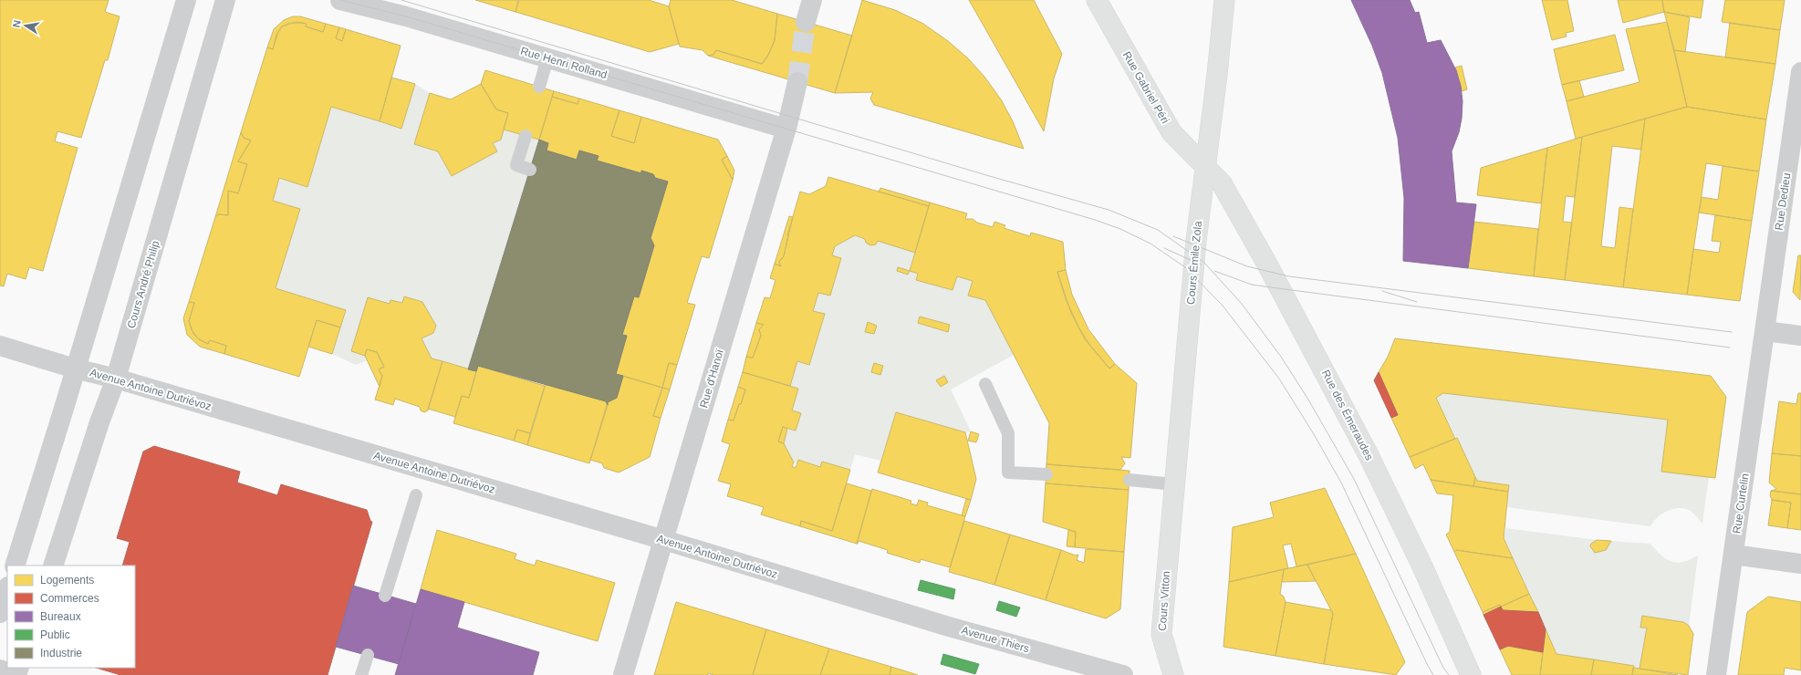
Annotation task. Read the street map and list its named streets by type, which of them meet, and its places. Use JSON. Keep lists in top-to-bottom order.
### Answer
{
  "streets": {
    "main road": [
      "Rue Gabriel Péri",
      "Cours Émile Zola",
      "Rue des Émeraudes",
      "Cours Vitton"
    ],
    "street": [
      "Rue Henri Rolland",
      "Rue Dedieu",
      "Cours André Philip",
      "Rue d'Hanoï",
      "Avenue Antoine Dutriévoz",
      "Rue Curtelin",
      "Avenue Thiers"
    ]
  },
  "crossings": [
    ["Rue Henri Rolland", "Rue d'Hanoï"],
    ["Rue Gabriel Péri", "Cours Émile Zola"],
    ["Rue Gabriel Péri", "Rue des Émeraudes"],
    ["Rue Dedieu", "Rue Curtelin"],
    ["Cours Émile Zola", "Rue des Émeraudes"],
    ["Cours Émile Zola", "Cours Vitton"],
    ["Cours André Philip", "Avenue Antoine Dutriévoz"],
    ["Rue d'Hanoï", "Avenue Antoine Dutriévoz"],
    ["Avenue Antoine Dutriévoz", "Avenue Thiers"]
  ],
  "legend": [
    "Logements",
    "Commerces",
    "Bureaux",
    "Public",
    "Industrie"
  ],
  "north": "left"
}
